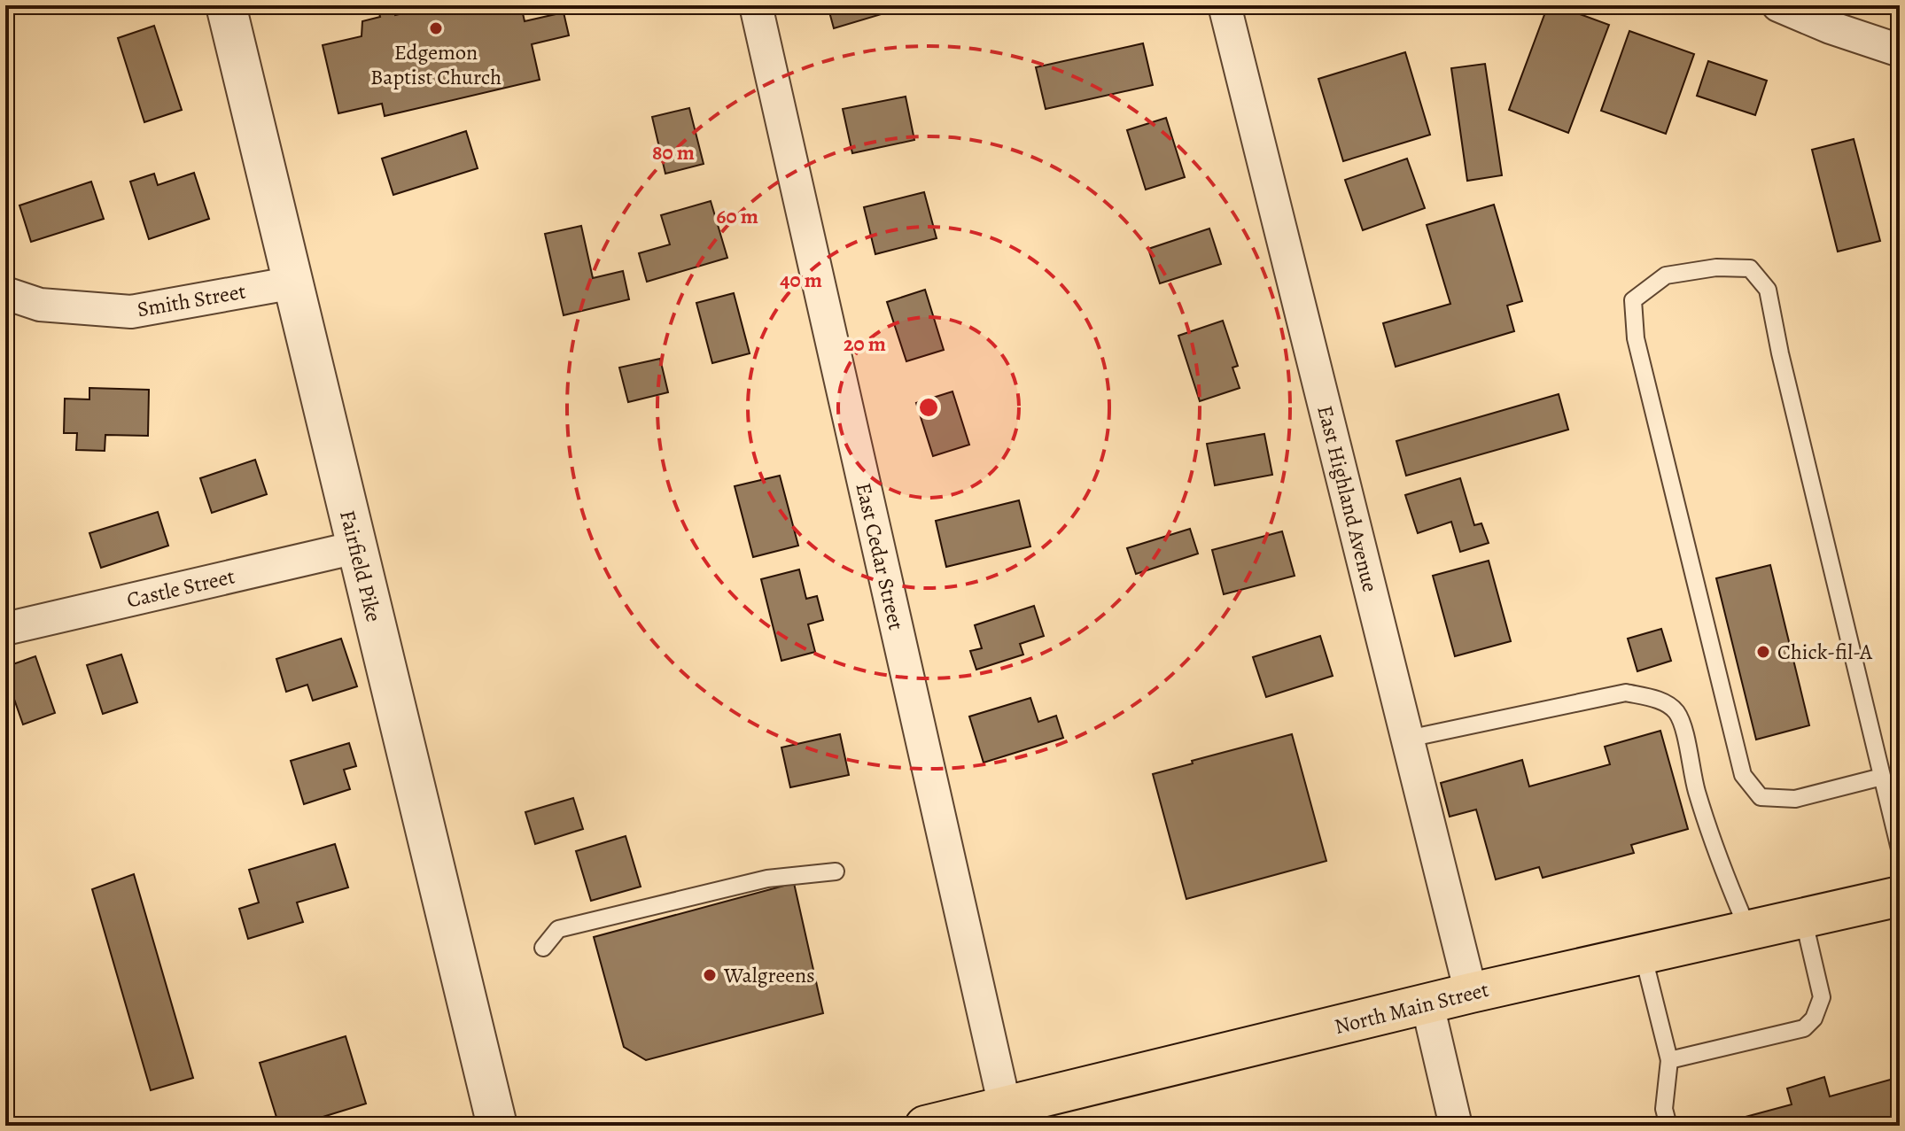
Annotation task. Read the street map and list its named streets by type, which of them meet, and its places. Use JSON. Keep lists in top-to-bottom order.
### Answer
{
  "streets": {
    "main road": ["North Main Street"],
    "street": [
      "Smith Street",
      "East Highland Avenue",
      "East Cedar Street",
      "Fairfield Pike",
      "Castle Street"
    ]
  },
  "crossings": [
    ["Smith Street", "Fairfield Pike"],
    ["East Highland Avenue", "North Main Street"],
    ["East Cedar Street", "North Main Street"],
    ["Fairfield Pike", "Castle Street"]
  ],
  "places": ["Edgemon Baptist Church", "Chick-fil-A", "Walgreens"],
  "rings": [
    "80 m",
    "60 m",
    "40 m",
    "20 m"
  ]
}
